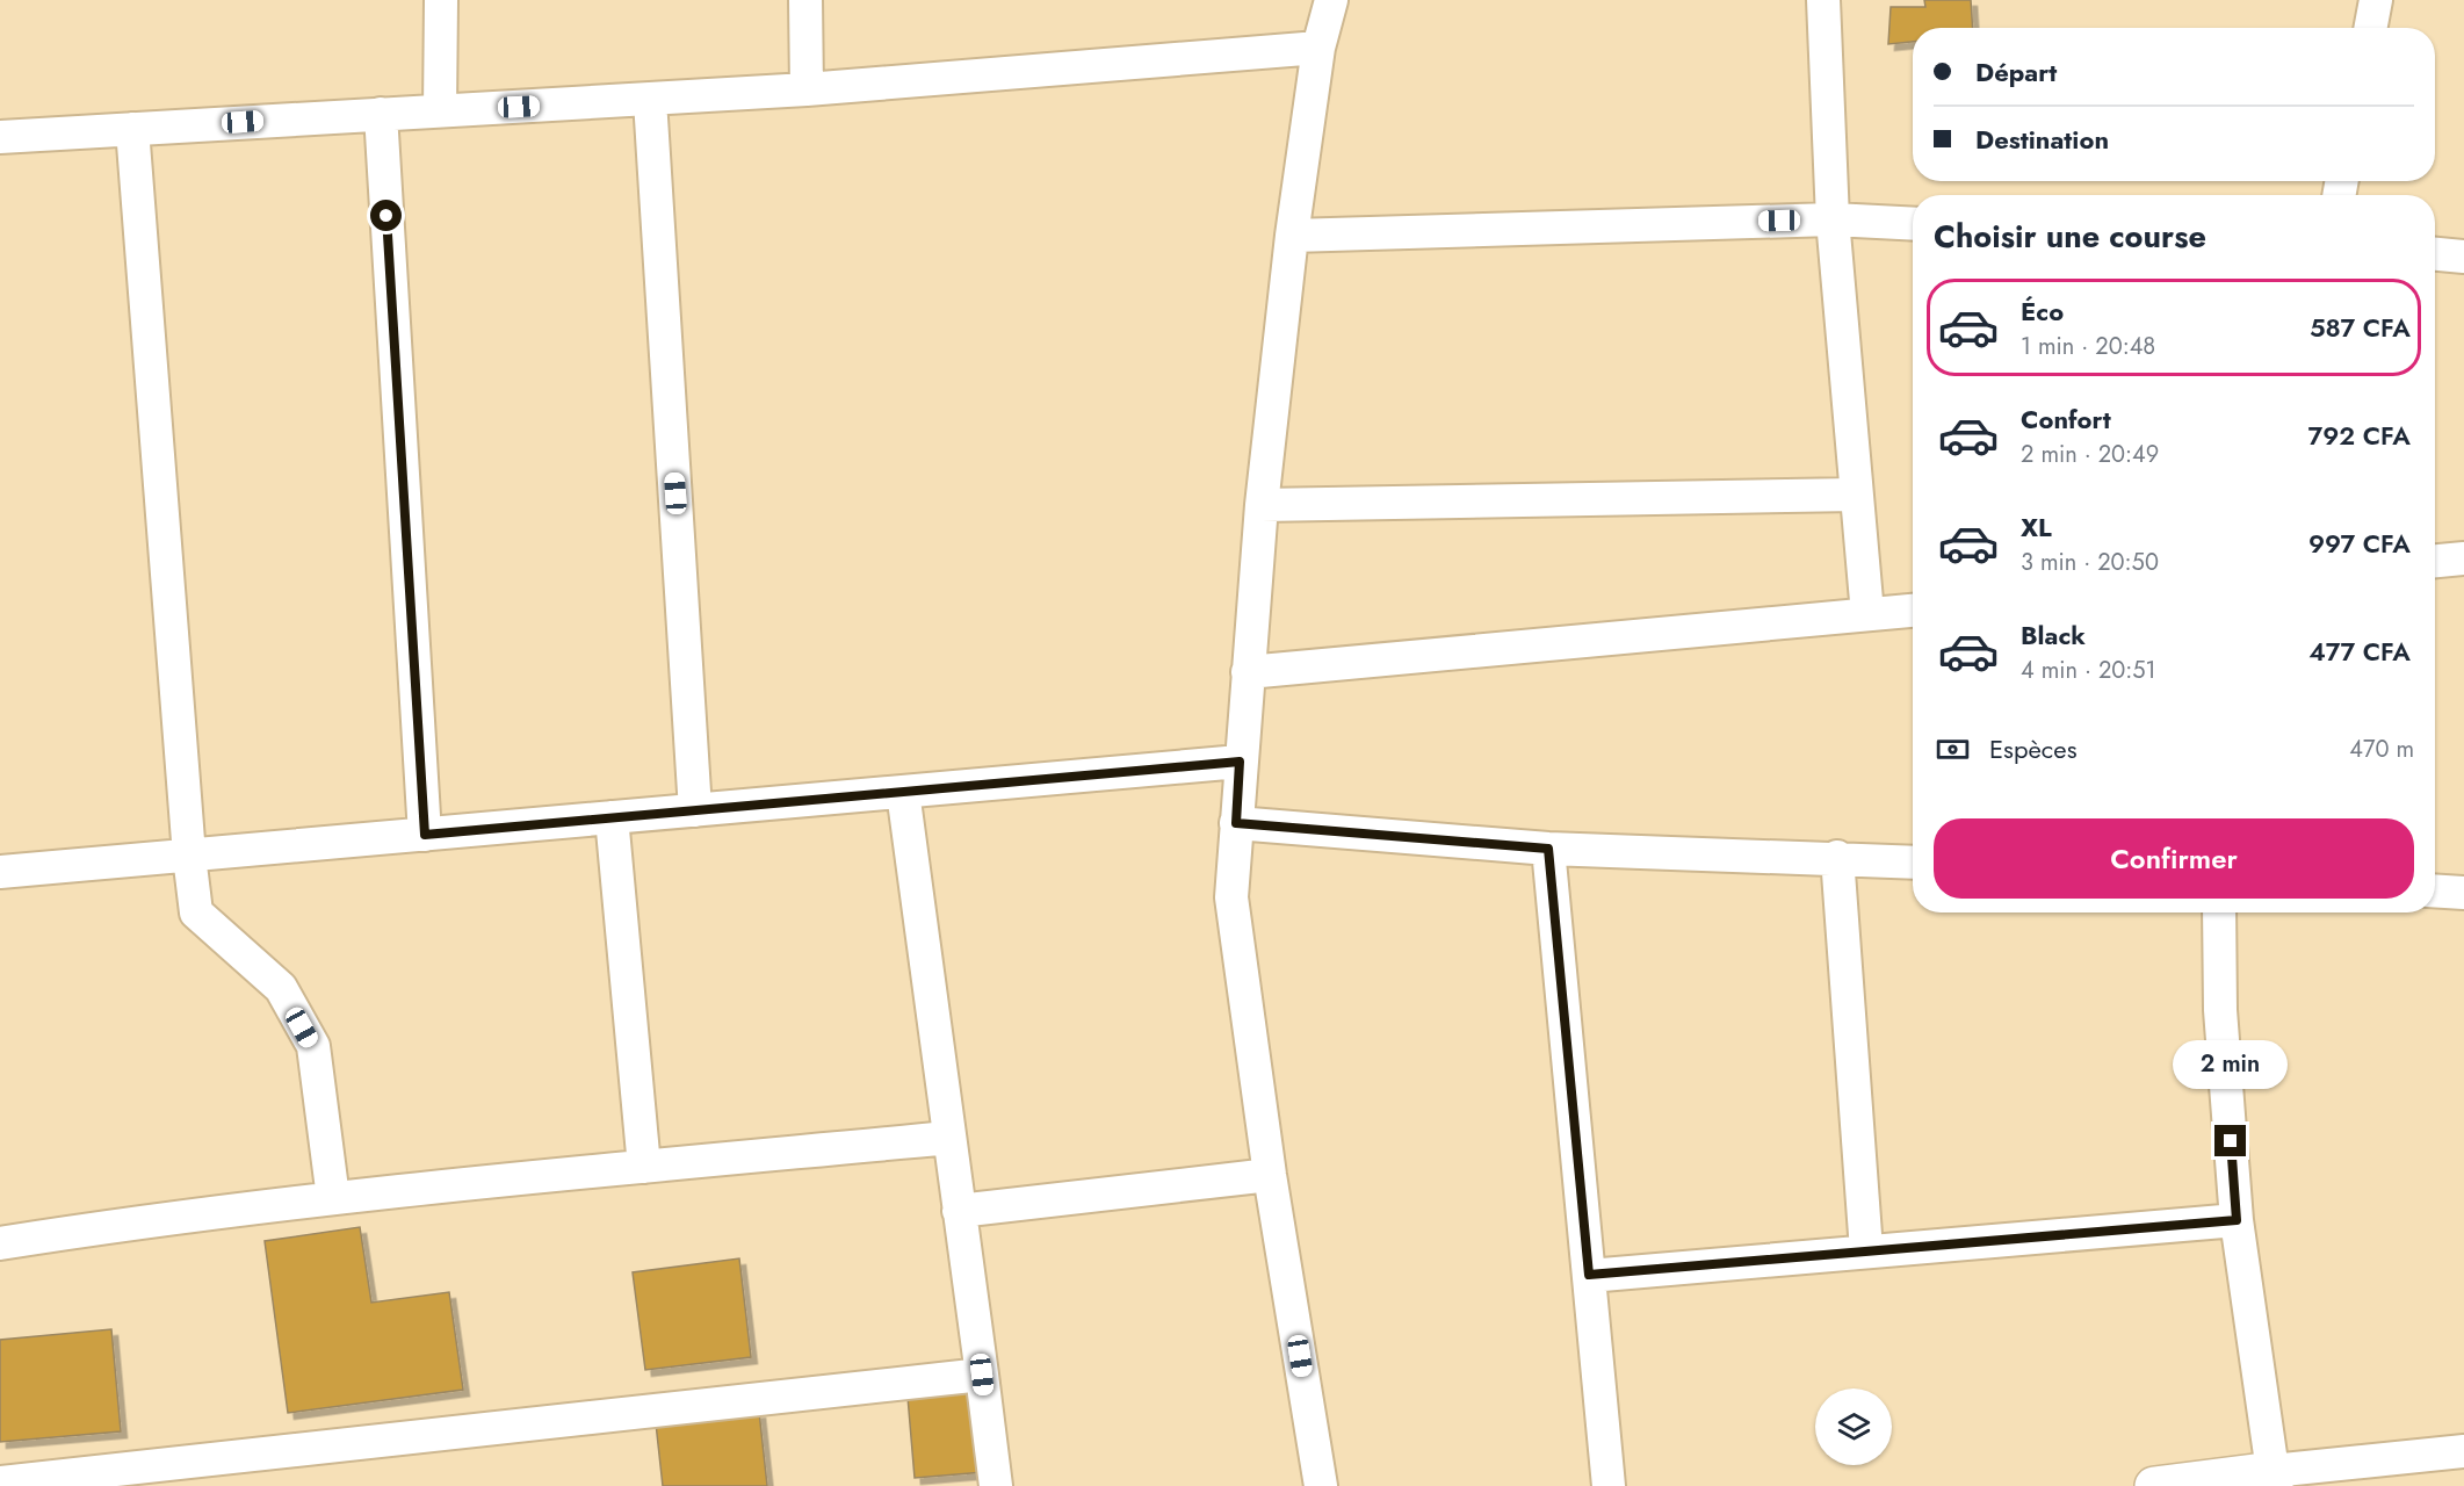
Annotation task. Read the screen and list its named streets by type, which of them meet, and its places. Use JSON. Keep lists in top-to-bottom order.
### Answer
{
  "page": {
    "banner": ["Départ", "Destination"],
    "heading": "Choisir une course",
    "list": [
      {
        "name": "Éco",
        "note": "1 min · 20:48",
        "value": "587 CFA"
      },
      {
        "name": "Confort",
        "note": "2 min · 20:49",
        "value": "792 CFA"
      },
      {
        "name": "XL",
        "note": "3 min · 20:50",
        "value": "997 CFA"
      },
      {
        "name": "Black",
        "note": "4 min · 20:51",
        "value": "477 CFA"
      }
    ],
    "pay": ["Espèces", "470 m"],
    "buttons": "Confirmer",
    "bubble": "2 min"
  }
}
